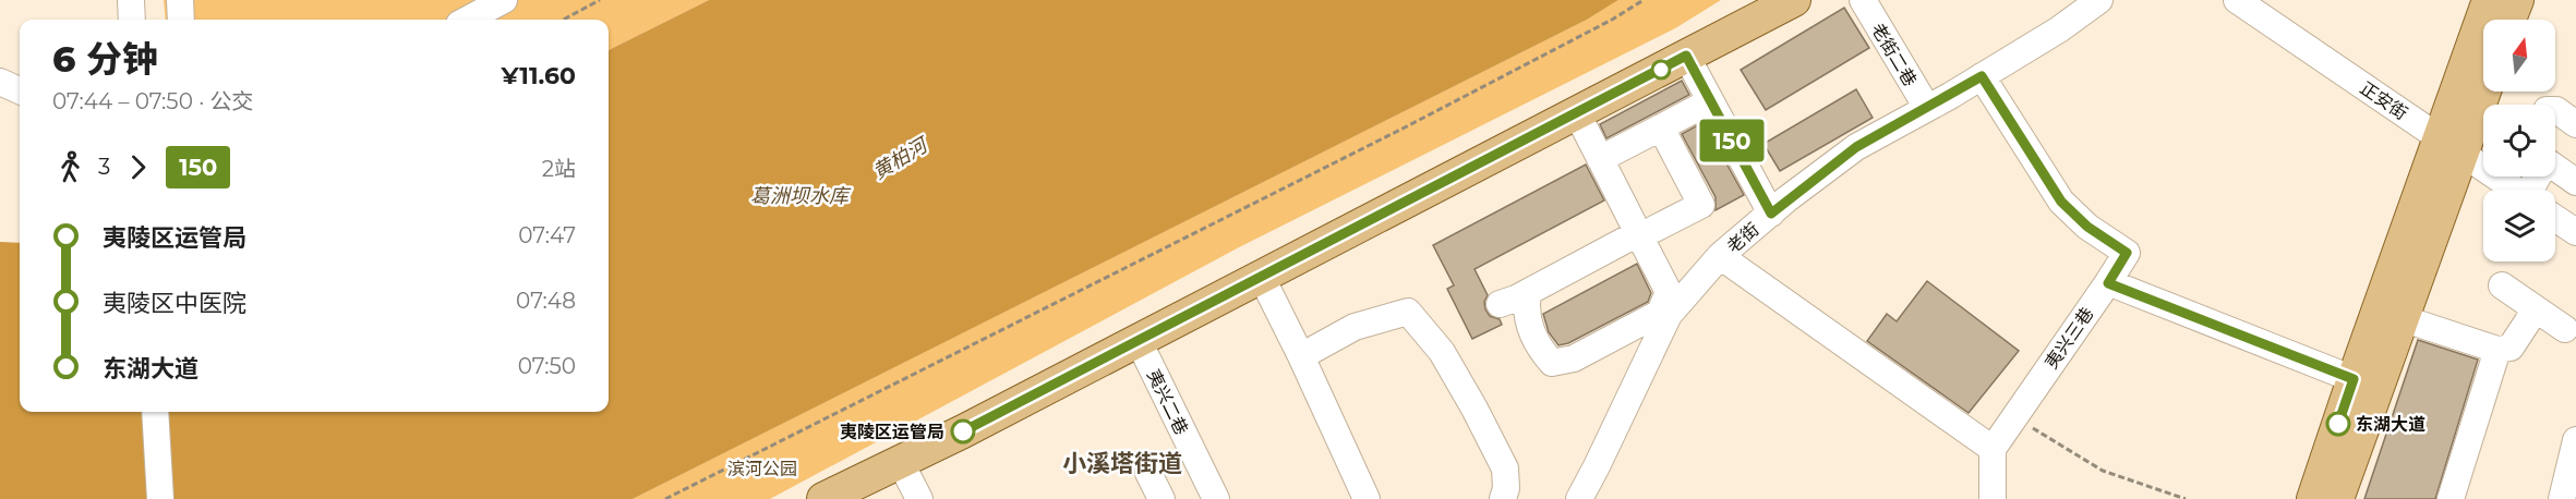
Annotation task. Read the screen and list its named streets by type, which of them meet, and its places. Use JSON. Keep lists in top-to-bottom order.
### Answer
{
  "streets": {
    "street": [
      "老街二巷",
      "正安街",
      "老街",
      "夷兴三巷",
      "夷兴二巷"
    ]
  },
  "crossings": [
    ["老街二巷", "老街"],
    ["老街", "夷兴三巷"]
  ],
  "districts": ["小溪塔街道"],
  "water": ["黄柏河", "葛洲坝水库"],
  "parks": ["滨河公园"],
  "places": ["东湖大道", "夷陵区运管局"],
  "lines": ["bus line 150"],
  "north": "top",
  "page": {
    "on_map": "150",
    "heading": ["6 分钟", "07:44 – 07:50 · 公交", "¥11.60"],
    "legs": ["3", "150", "2站"],
    "list": [
      {
        "name": "夷陵区运管局",
        "value": "07:47"
      },
      {
        "name": "夷陵区中医院",
        "value": "07:48"
      },
      {
        "name": "东湖大道",
        "value": "07:50"
      }
    ]
  }
}
